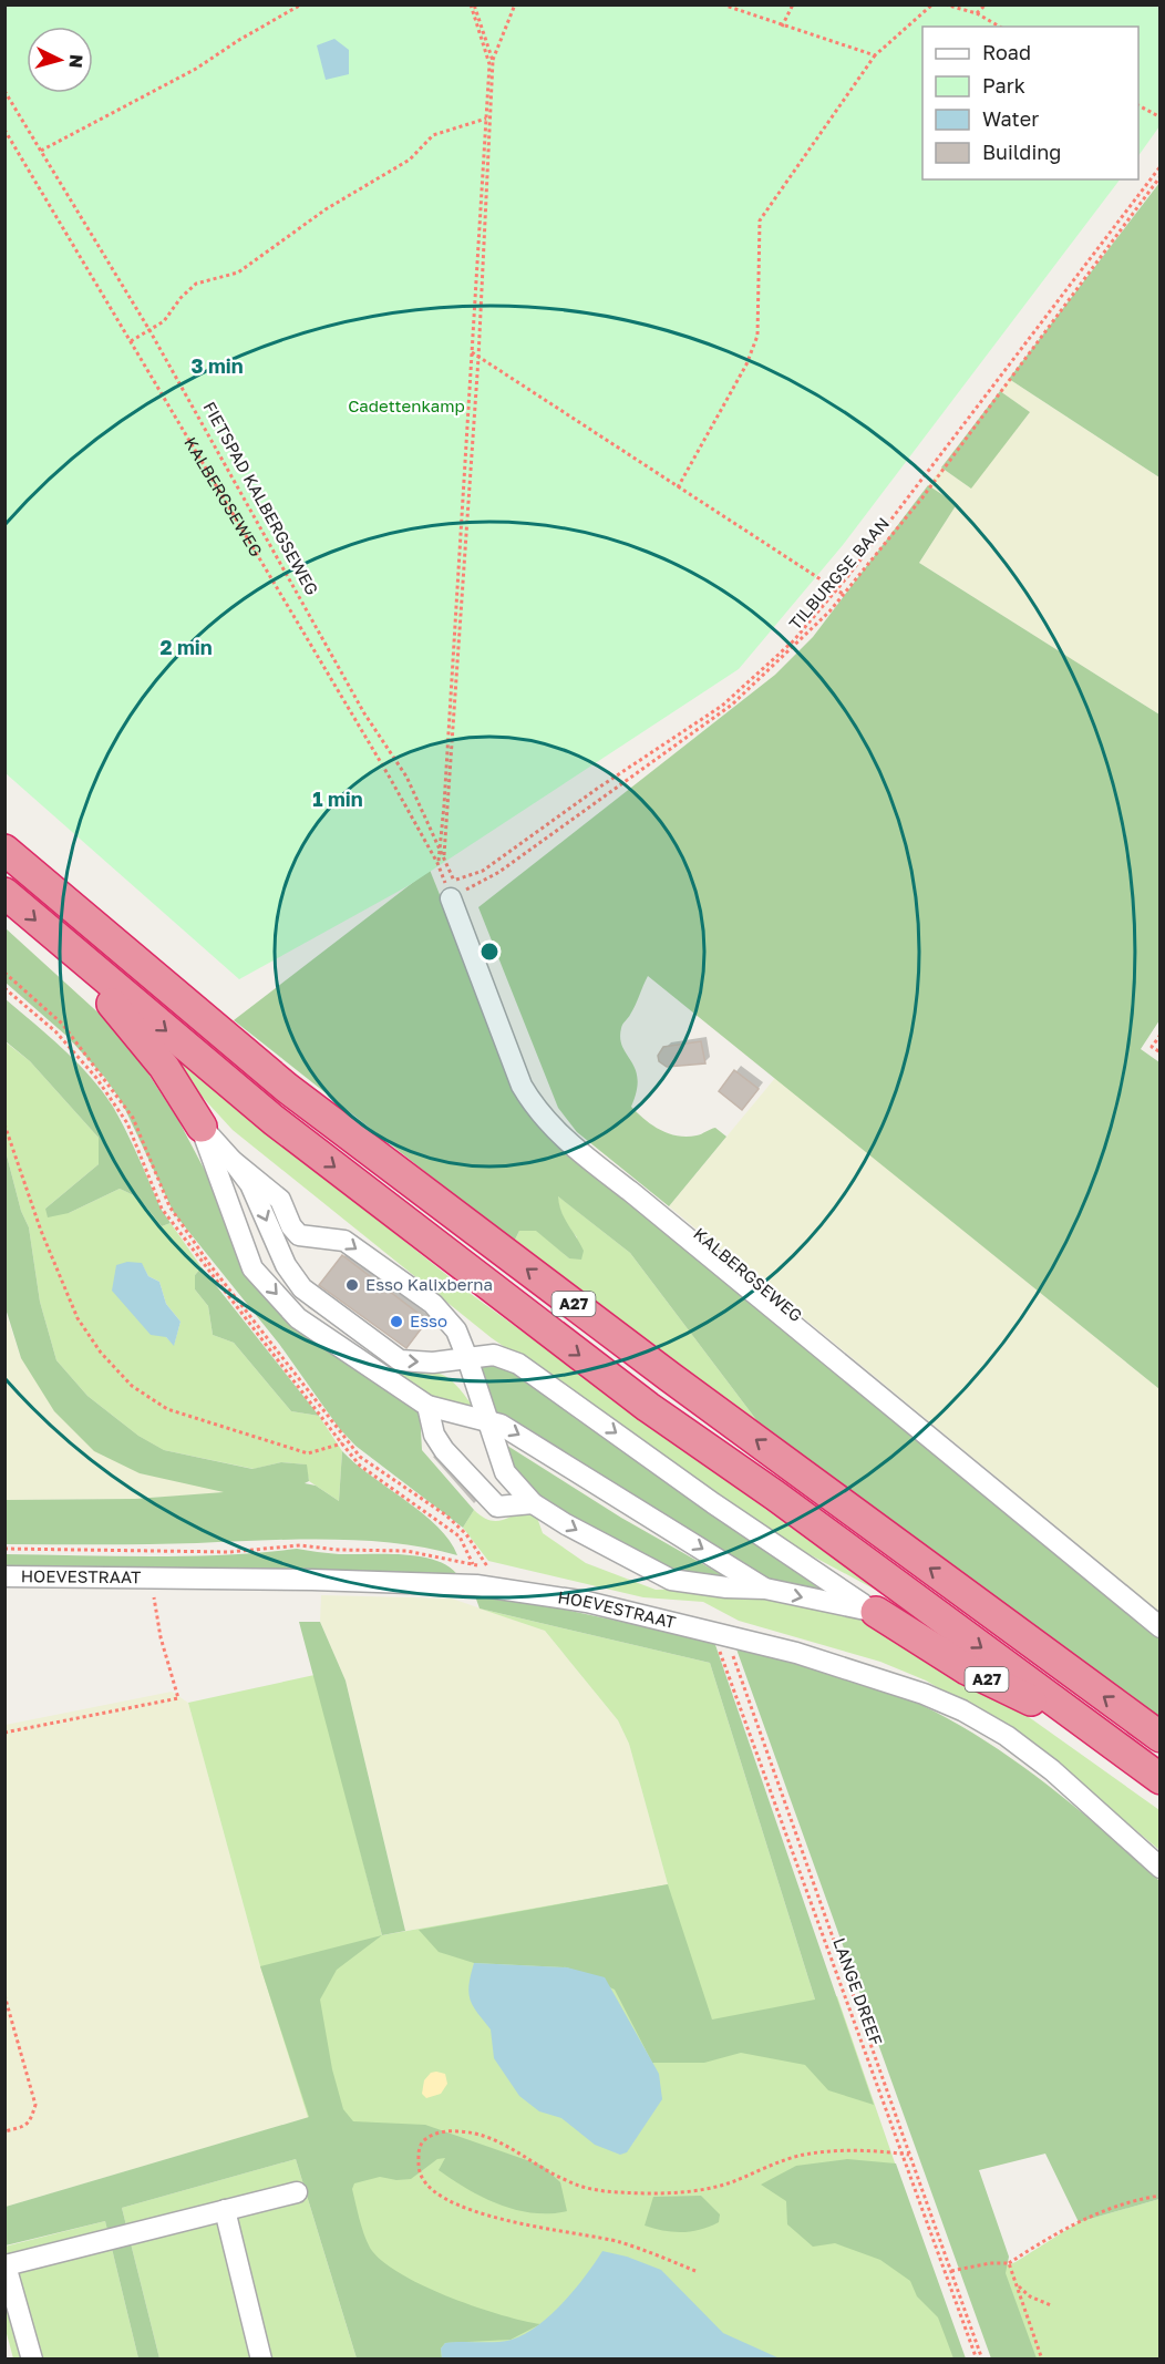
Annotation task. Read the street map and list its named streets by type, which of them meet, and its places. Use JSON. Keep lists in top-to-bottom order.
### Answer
{
  "streets": {
    "highway": ["A27"],
    "street": ["KALBERGSEWEG", "HOEVESTRAAT"],
    "path": ["FIETSPAD KALBERGSEWEG", "TILBURGSE BAAN", "LANGE DREEF"]
  },
  "crossings": [
    ["KALBERGSEWEG", "FIETSPAD KALBERGSEWEG"],
    ["KALBERGSEWEG", "TILBURGSE BAAN"],
    ["HOEVESTRAAT", "LANGE DREEF"]
  ],
  "parks": ["Cadettenkamp"],
  "places": ["Esso Kalixberna", "Esso"],
  "legend": [
    "Road",
    "Park",
    "Water",
    "Building"
  ],
  "north": "right",
  "rings": ["3 min", "2 min", "1 min"]
}
